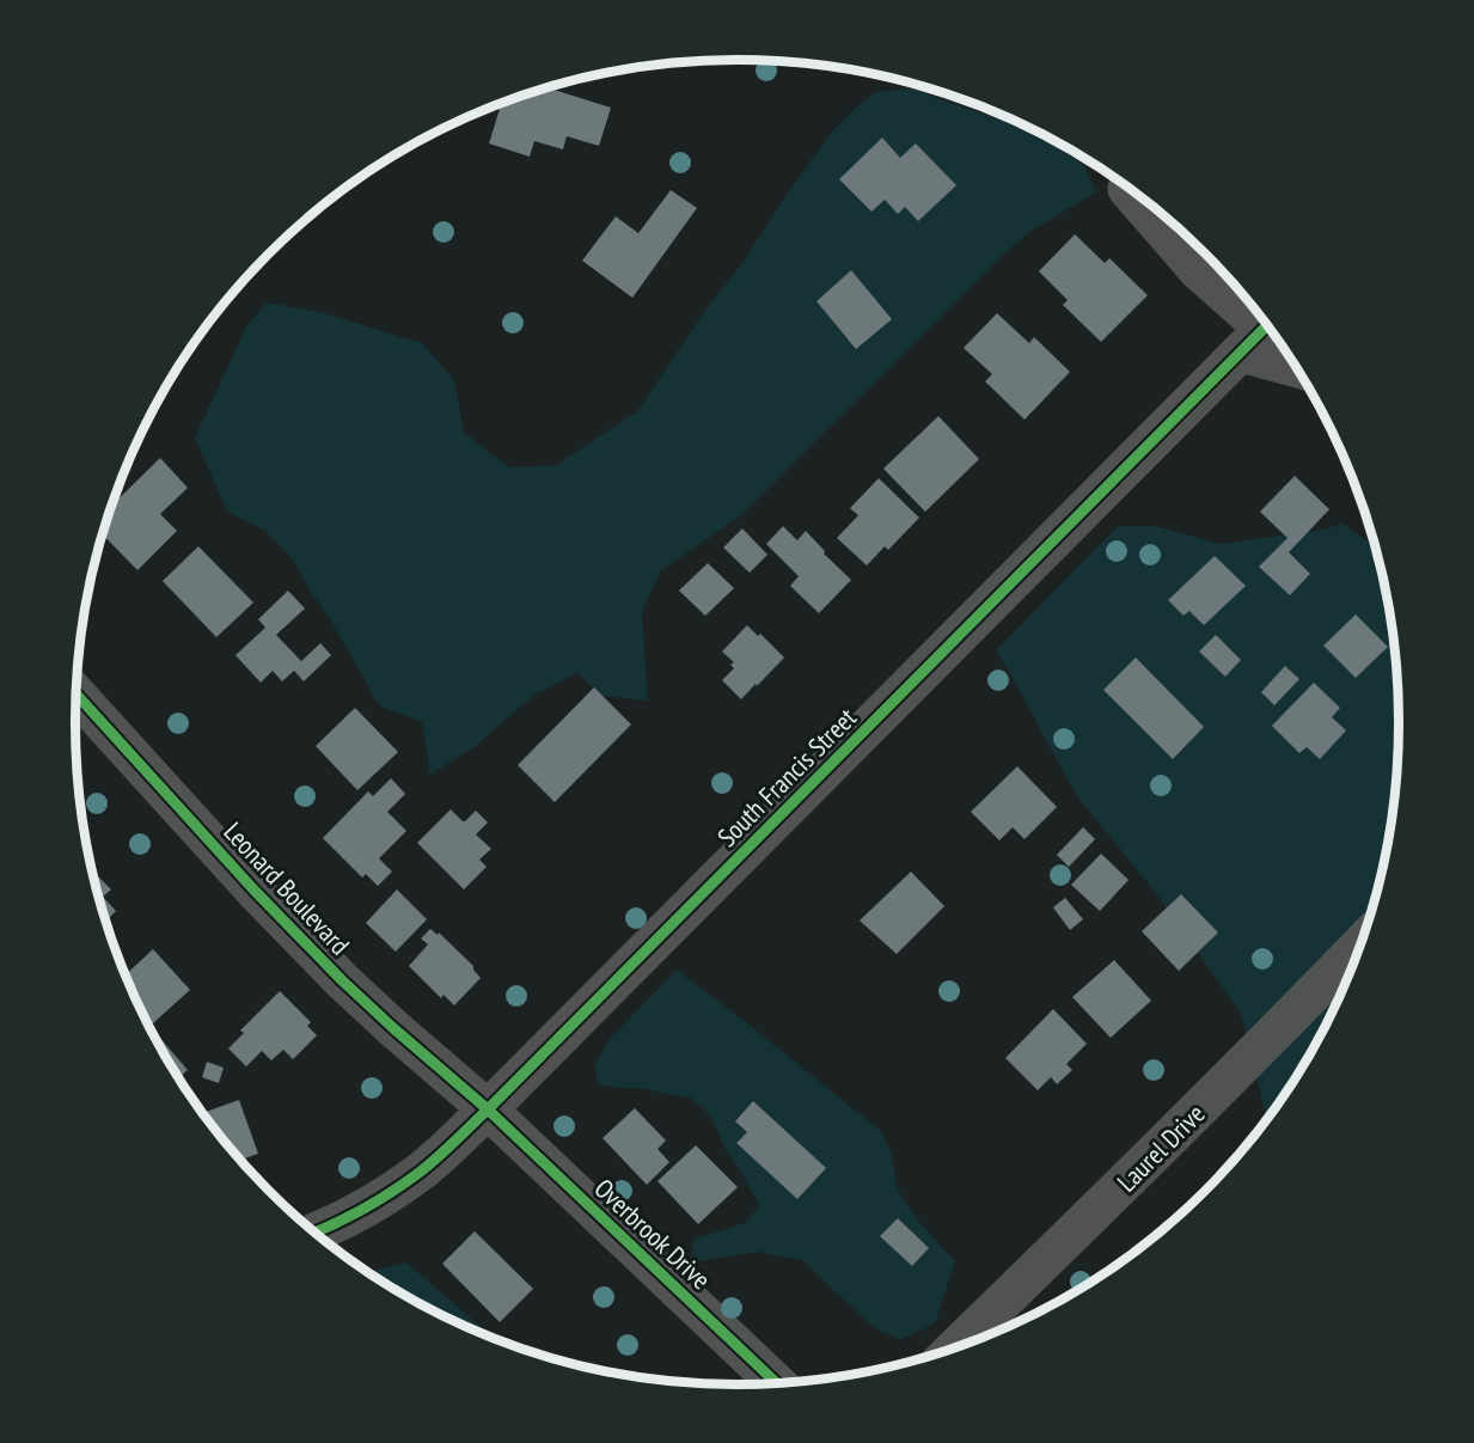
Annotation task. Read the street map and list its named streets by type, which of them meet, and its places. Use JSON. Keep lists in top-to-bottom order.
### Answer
{
  "streets": {
    "street": [
      "South Francis Street",
      "Leonard Boulevard",
      "Laurel Drive",
      "Overbrook Drive"
    ]
  },
  "crossings": [
    ["South Francis Street", "Leonard Boulevard"],
    ["South Francis Street", "Overbrook Drive"],
    ["Leonard Boulevard", "Overbrook Drive"]
  ]
}
